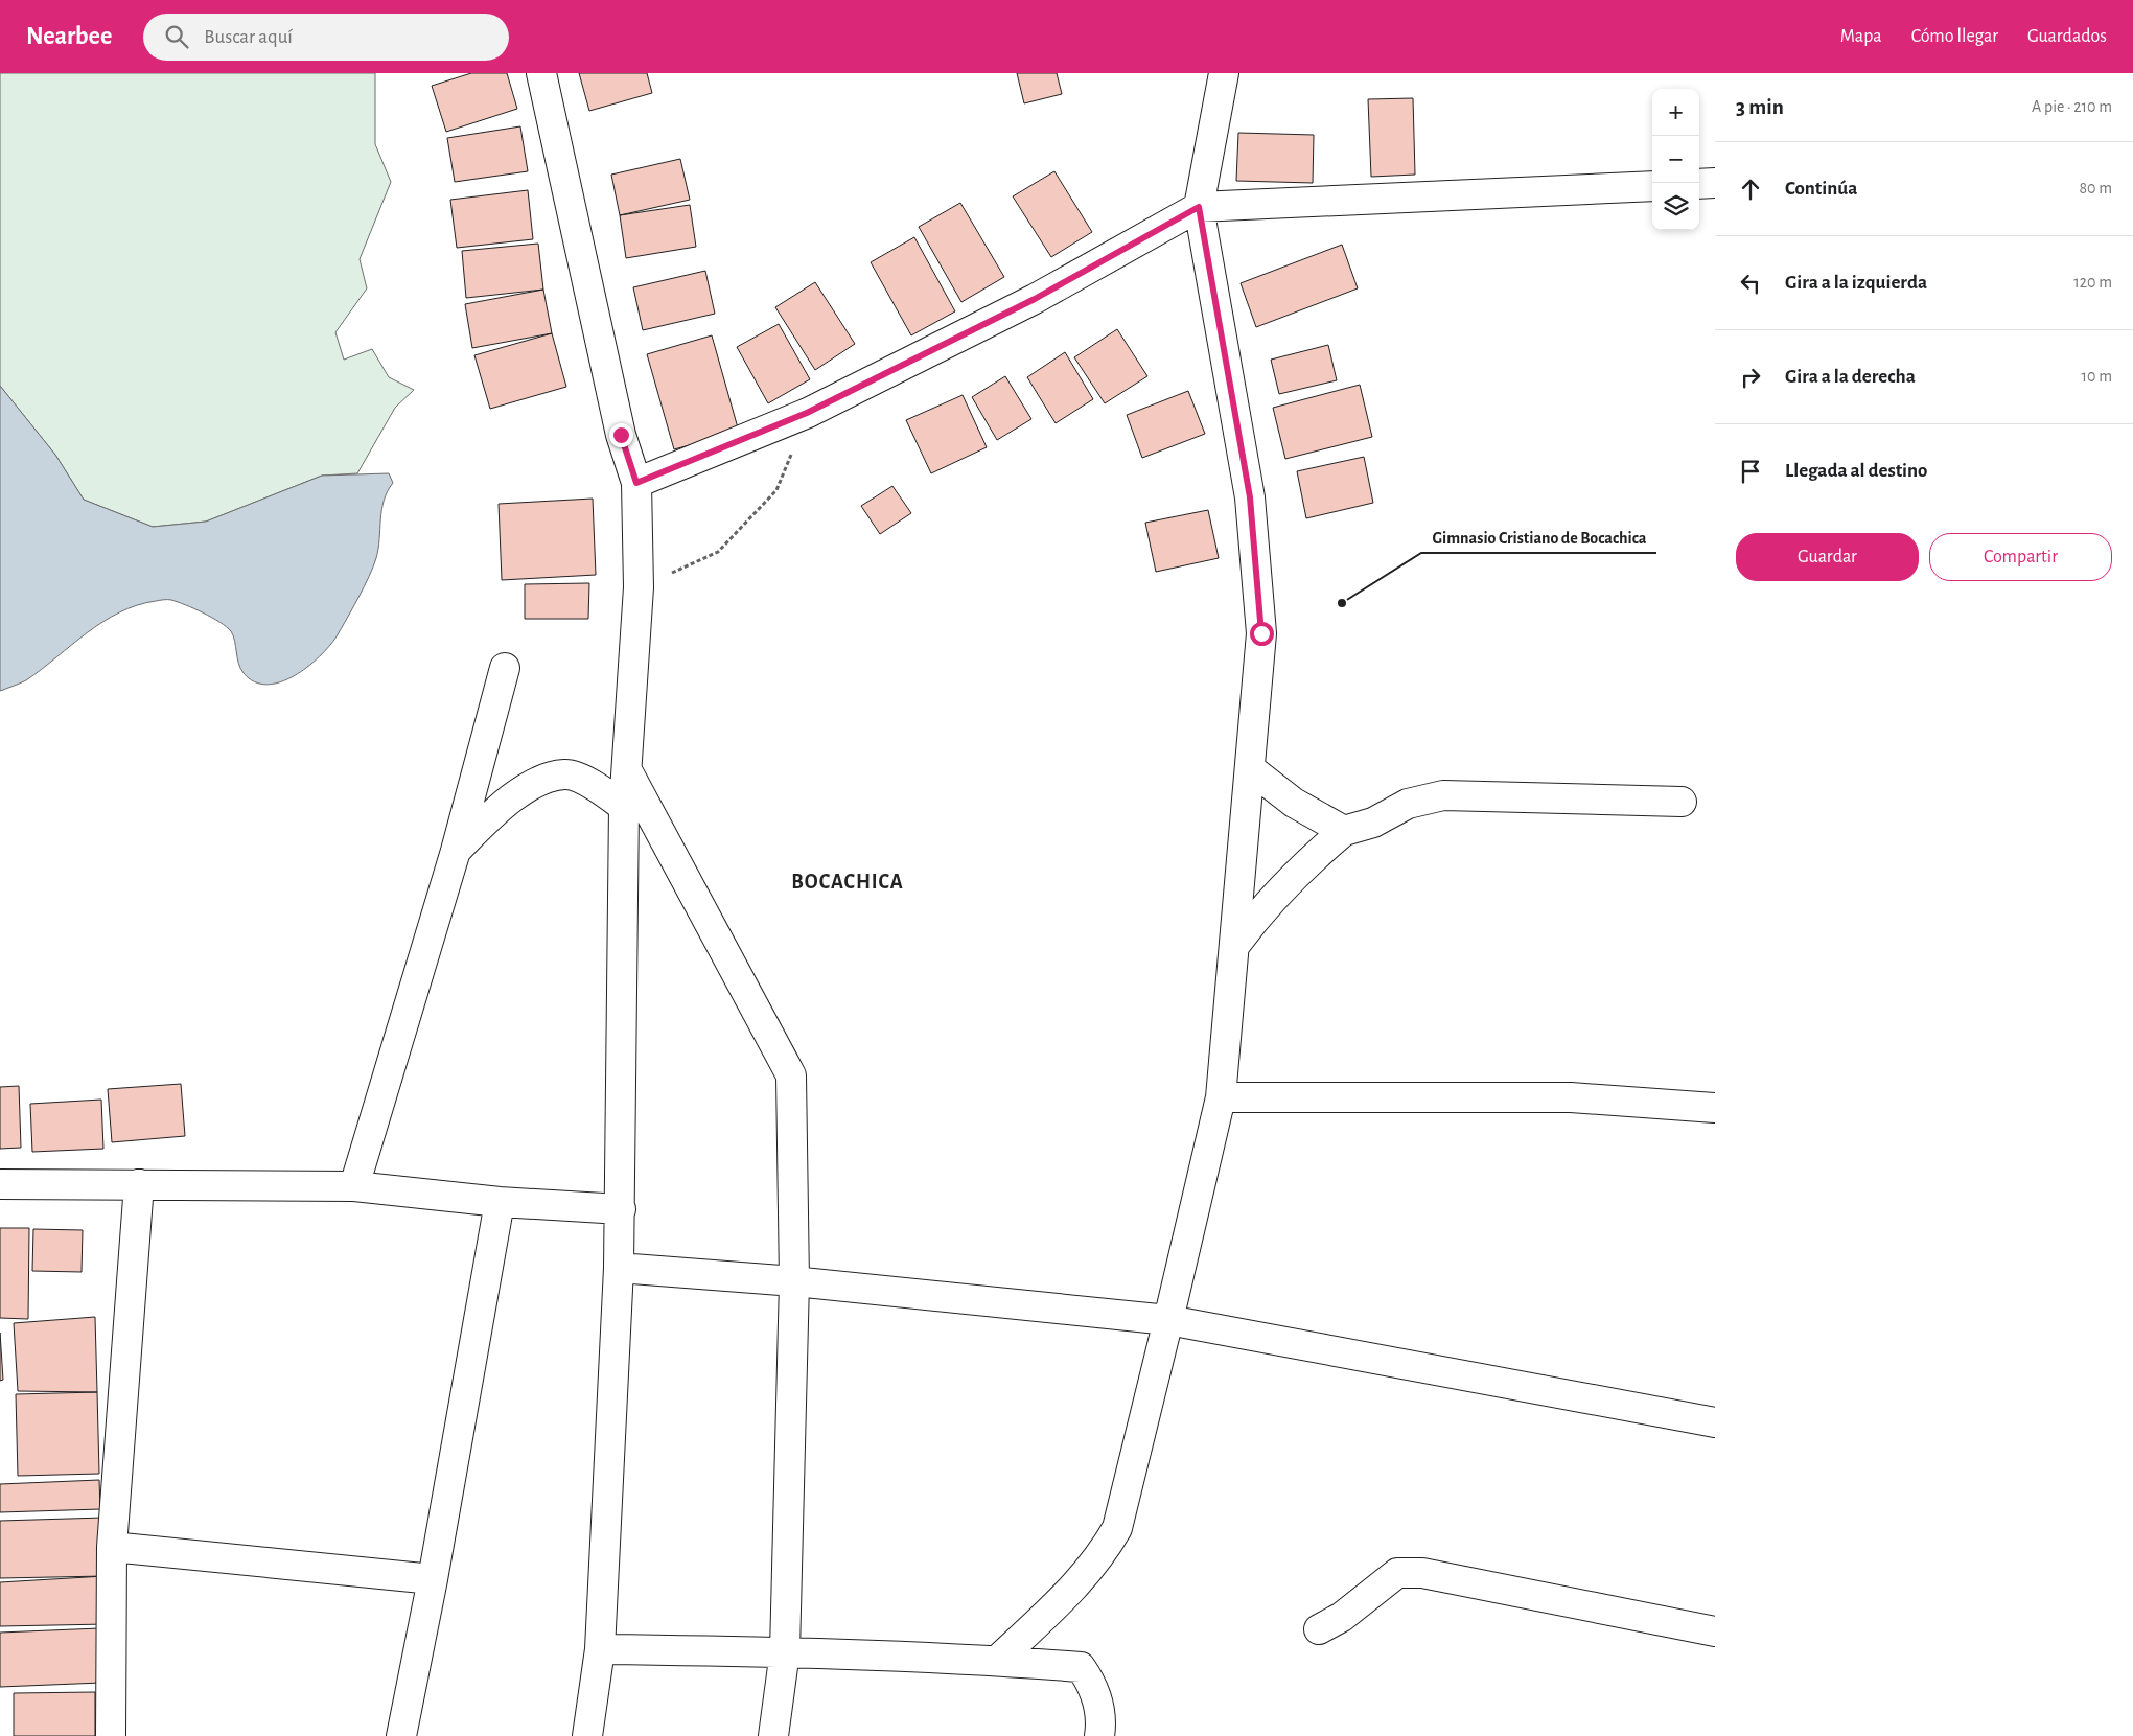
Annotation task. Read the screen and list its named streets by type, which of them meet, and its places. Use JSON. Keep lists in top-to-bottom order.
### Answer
{
  "districts": ["BOCACHICA"],
  "places": ["Gimnasio Cristiano de Bocachica"],
  "page": {
    "header": "Nearbee",
    "search": "Buscar aquí",
    "nav": ["Mapa", "Cómo llegar", "Guardados"],
    "heading": ["3 min", "A pie · 210 m"],
    "map_buttons": ["+", "−"],
    "list": [
      ["Continúa", "80 m"],
      ["Gira a la izquierda", "120 m"],
      ["Gira a la derecha", "10 m"],
      "Llegada al destino"
    ],
    "buttons": ["Guardar", "Compartir"]
  }
}
